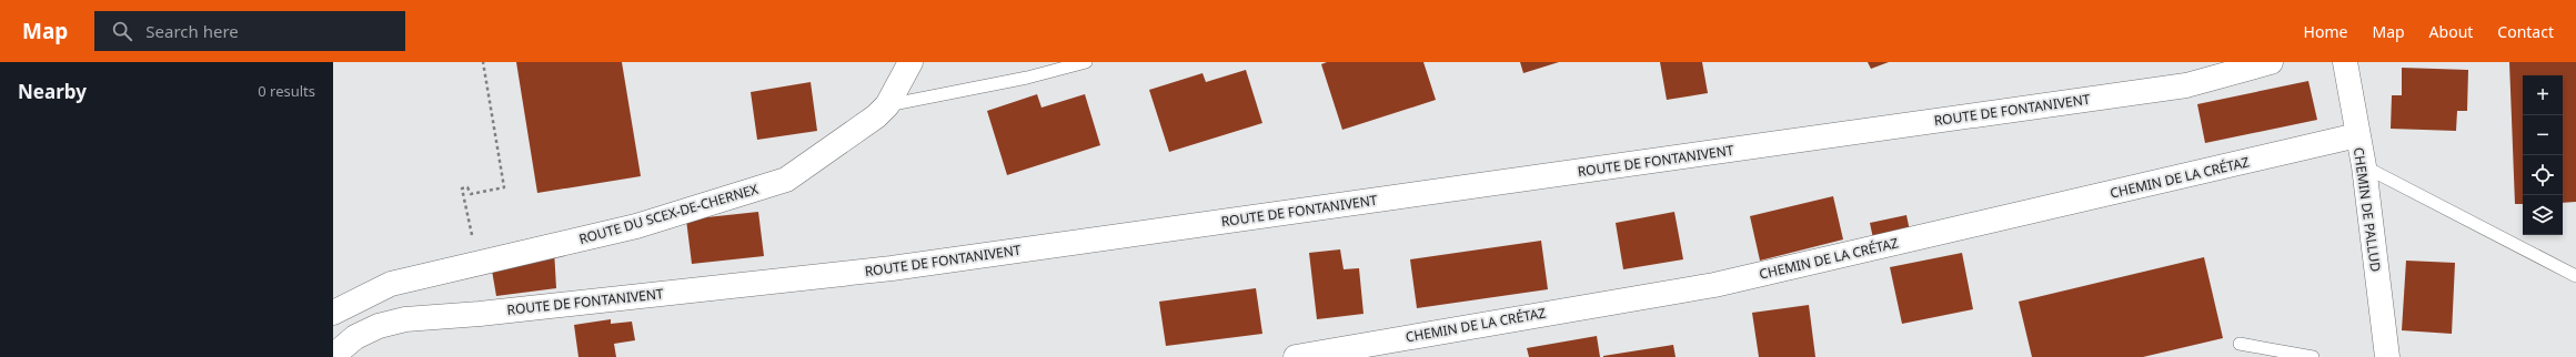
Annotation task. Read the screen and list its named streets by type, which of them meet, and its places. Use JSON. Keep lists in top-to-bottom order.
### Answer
{
  "streets": {
    "street": [
      "ROUTE DE FONTANIVENT",
      "CHEMIN DE LA CRÉTAZ",
      "CHEMIN DE PALLUD",
      "ROUTE DU SCEX-DE-CHERNEX"
    ]
  },
  "crossings": [
    ["CHEMIN DE LA CRÉTAZ", "CHEMIN DE PALLUD"]
  ],
  "page": {
    "header": "Map",
    "search": "Search here",
    "nav": [
      "Home",
      "Map",
      "About",
      "Contact"
    ],
    "heading": ["Nearby", "0 results"],
    "map_buttons": ["+", "−"]
  }
}
